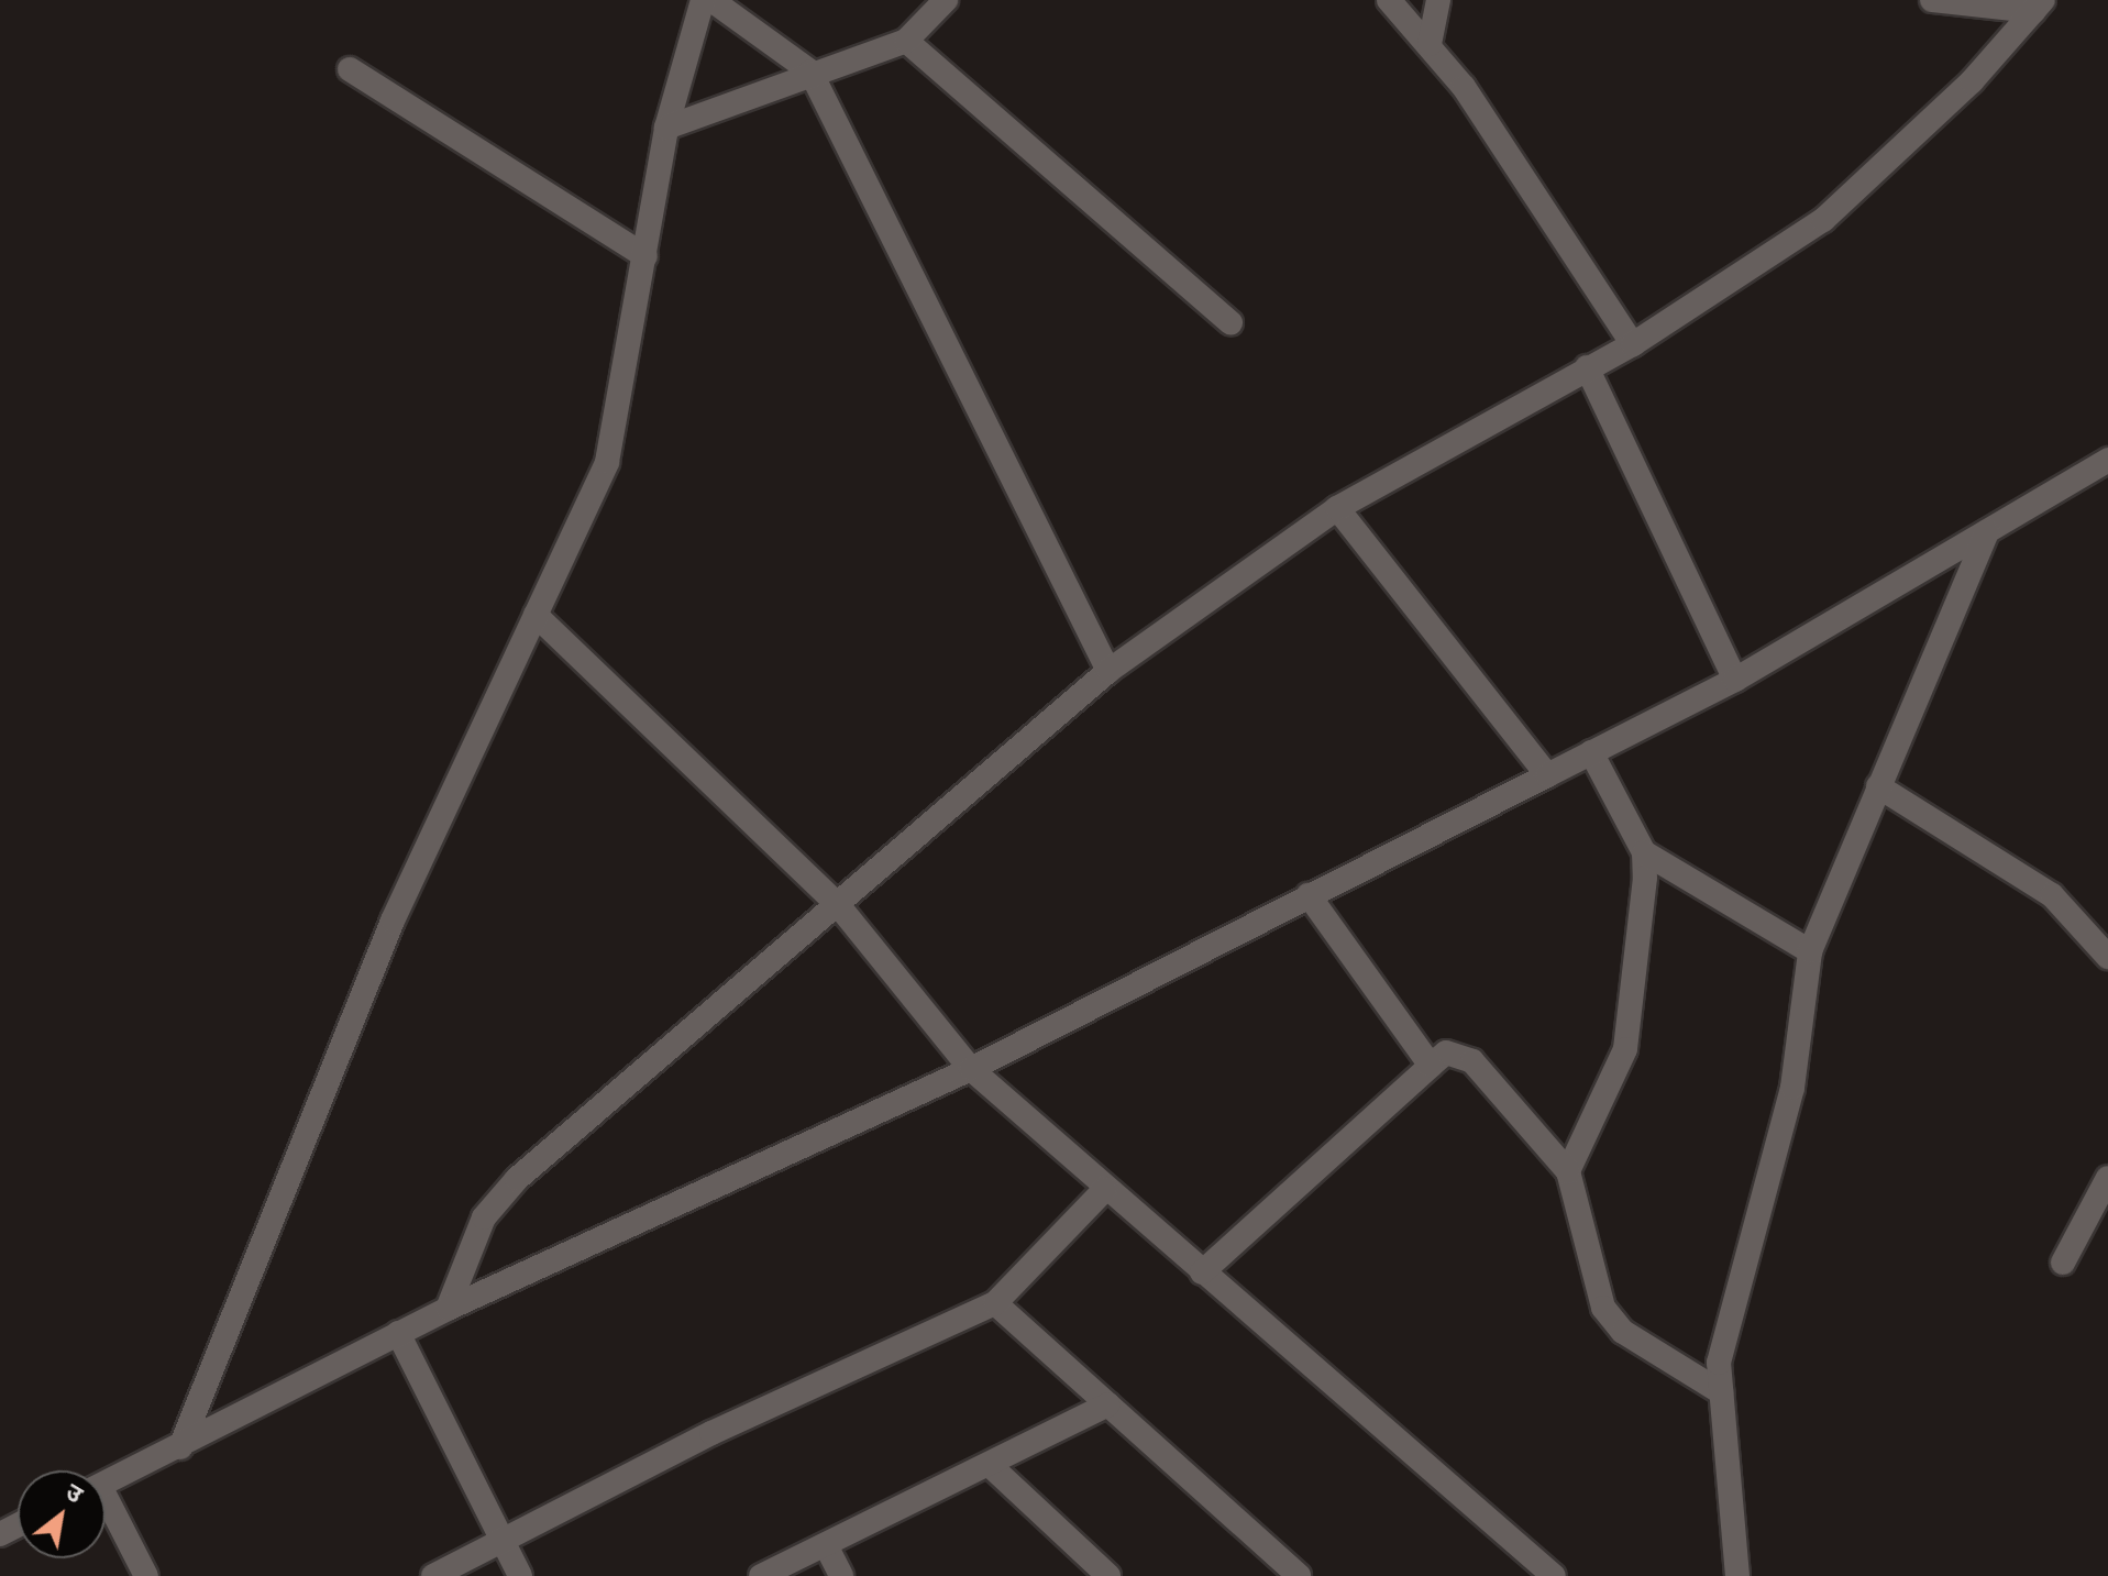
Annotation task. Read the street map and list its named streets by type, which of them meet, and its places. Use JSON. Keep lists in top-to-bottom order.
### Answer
{
  "north": "top right"
}
